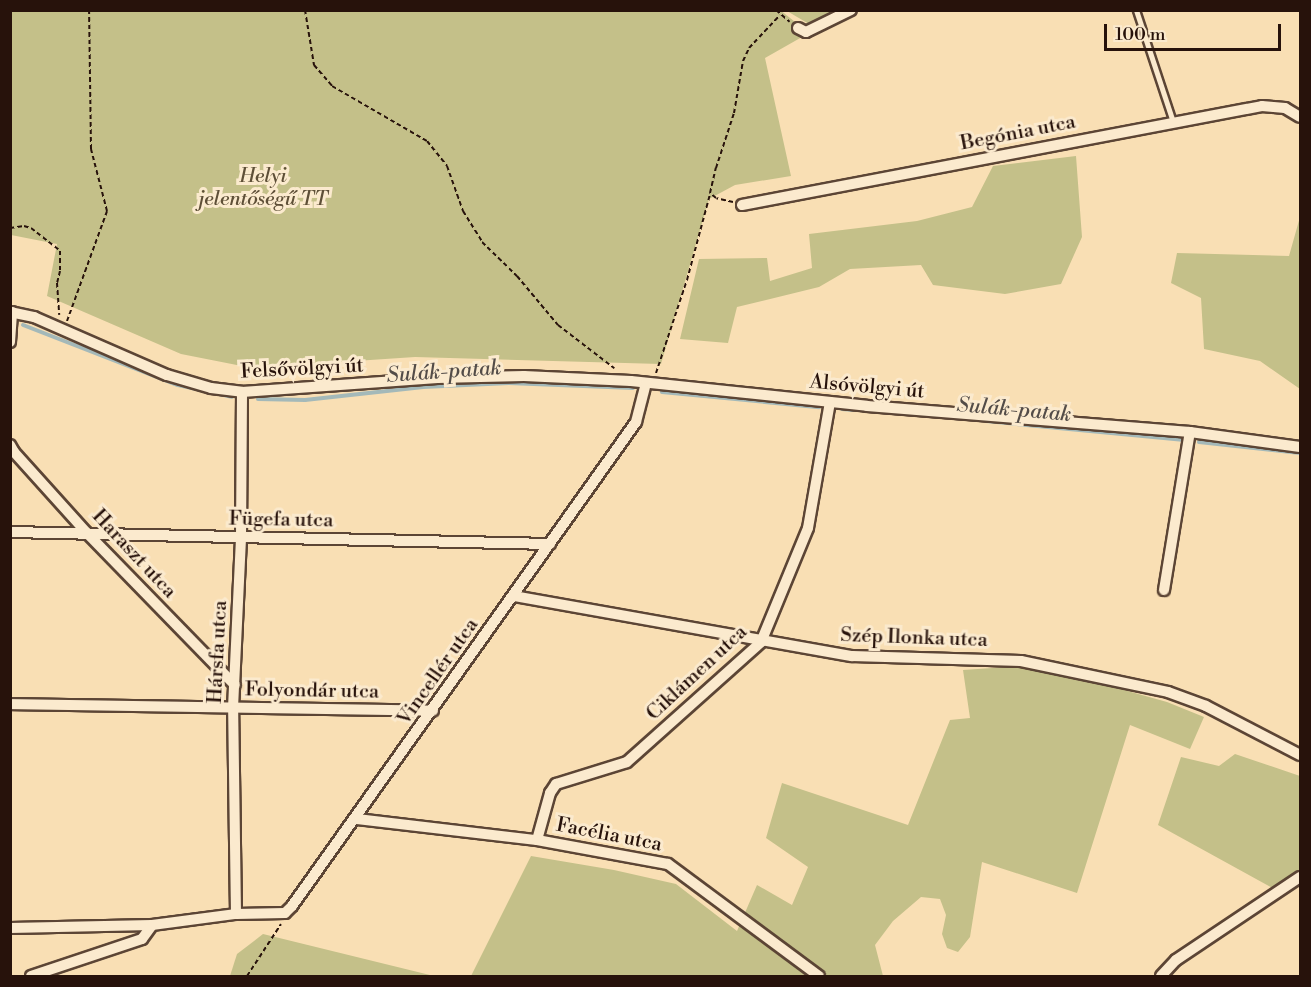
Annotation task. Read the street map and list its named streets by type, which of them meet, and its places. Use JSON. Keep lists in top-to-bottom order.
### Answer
{
  "streets": {
    "street": [
      "Begónia utca",
      "Felsővölgyi út",
      "Alsóvölgyi út",
      "Fügefa utca",
      "Haraszt utca",
      "Szép Ilonka utca",
      "Hársfa utca",
      "Vincellér utca",
      "Ciklámen utca",
      "Folyondár utca",
      "Facélia utca"
    ]
  },
  "crossings": [
    ["Felsővölgyi út", "Alsóvölgyi út"],
    ["Felsővölgyi út", "Hársfa utca"],
    ["Felsővölgyi út", "Vincellér utca"],
    ["Alsóvölgyi út", "Vincellér utca"],
    ["Alsóvölgyi út", "Ciklámen utca"],
    ["Fügefa utca", "Haraszt utca"],
    ["Fügefa utca", "Hársfa utca"],
    ["Fügefa utca", "Vincellér utca"],
    ["Haraszt utca", "Hársfa utca"],
    ["Szép Ilonka utca", "Vincellér utca"],
    ["Szép Ilonka utca", "Ciklámen utca"],
    ["Hársfa utca", "Folyondár utca"],
    ["Vincellér utca", "Folyondár utca"],
    ["Vincellér utca", "Facélia utca"],
    ["Ciklámen utca", "Facélia utca"]
  ],
  "water": ["Sulák-patak"],
  "parks": ["Helyi jelentőségű TT"],
  "scale_bar": "100 m"
}
